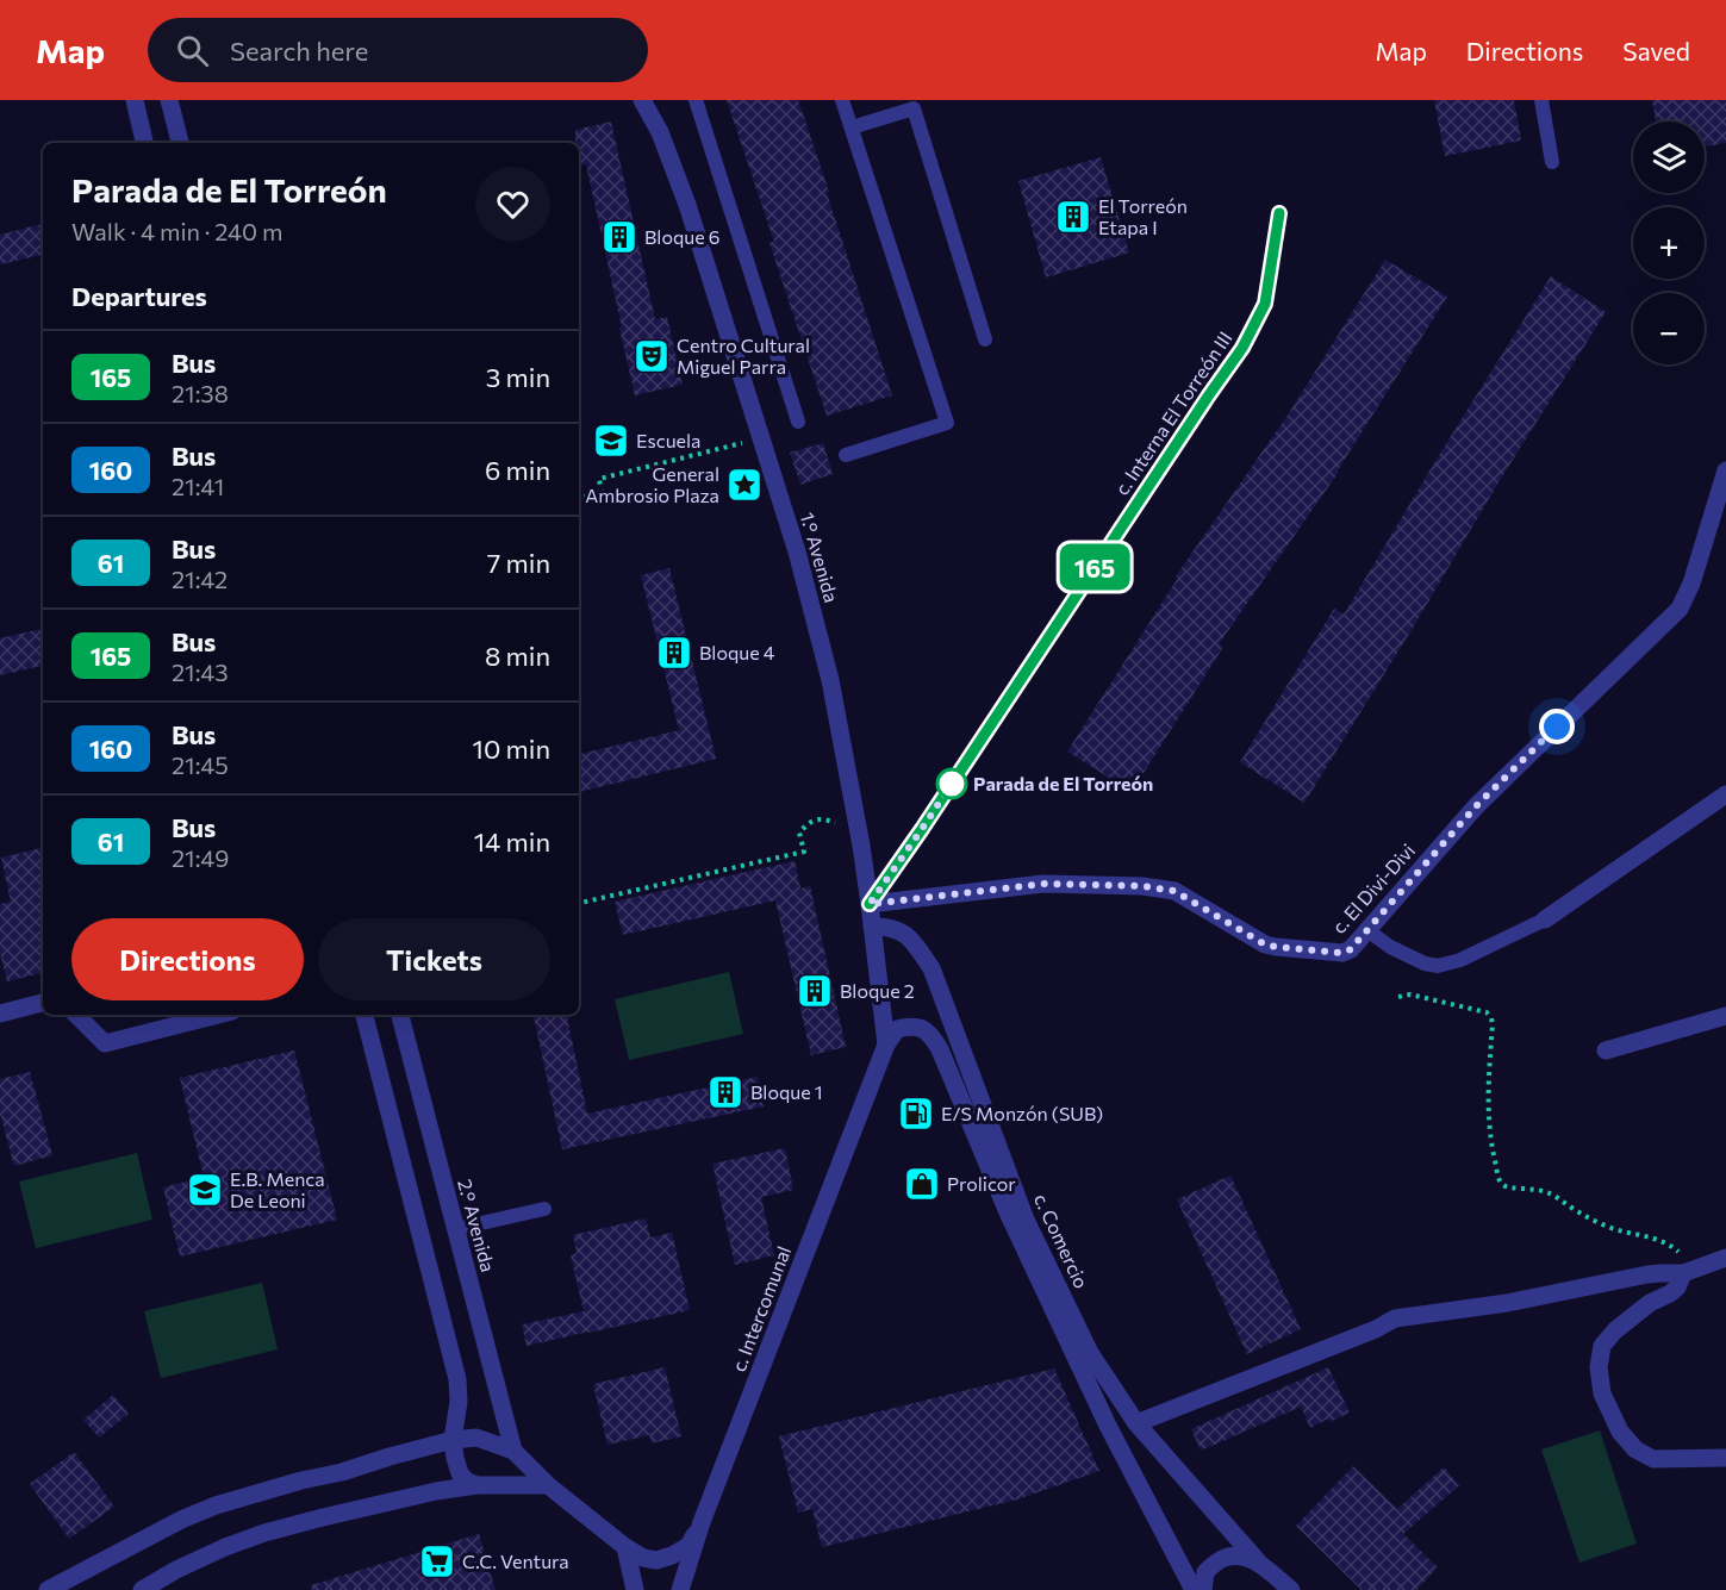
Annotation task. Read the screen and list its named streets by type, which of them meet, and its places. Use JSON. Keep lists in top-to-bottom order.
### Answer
{
  "streets": {
    "street": [
      "1.° Avenida",
      "c. El Divi-Divi",
      "2.° Avenida",
      "c. Comercio",
      "c. Intercomunal"
    ],
    "lane": ["c. Interna El Torreón III"]
  },
  "crossings": [
    ["c. Interna El Torreón III", "1.° Avenida"],
    ["c. Interna El Torreón III", "c. El Divi-Divi"],
    ["1.° Avenida", "c. El Divi-Divi"],
    ["1.° Avenida", "c. Comercio"],
    ["1.° Avenida", "c. Intercomunal"]
  ],
  "places": {
    "building": [
      "El Torreón Etapa I",
      "Bloque 6",
      "Bloque 4",
      "Bloque 2",
      "Bloque 1"
    ],
    "theatre": ["Centro Cultural Miguel Parra"],
    "school or university": ["Escuela", "E.B. Menca De Leoni"],
    "place": ["General Ambrosio Plaza"],
    "other": ["Parada de El Torreón"],
    "fuel station": ["E/S Monzón (SUB)"],
    "shop": ["Prolicor"],
    "supermarket": ["C.C. Ventura"]
  },
  "lines": ["bus line 165"],
  "page": {
    "header": "Map",
    "search": "Search here",
    "nav": ["Map", "Directions", "Saved"],
    "on_map": "165",
    "map_buttons": ["+", "−"],
    "heading": [
      ["Parada de El Torreón", "Walk · 4 min · 240 m"],
      "Departures"
    ],
    "list": [
      {
        "mark": "165",
        "name": "Bus",
        "note": "21:38",
        "value": "3 min"
      },
      {
        "mark": "160",
        "name": "Bus",
        "note": "21:41",
        "value": "6 min"
      },
      {
        "mark": "61",
        "name": "Bus",
        "note": "21:42",
        "value": "7 min"
      },
      {
        "mark": "165",
        "name": "Bus",
        "note": "21:43",
        "value": "8 min"
      },
      {
        "mark": "160",
        "name": "Bus",
        "note": "21:45",
        "value": "10 min"
      },
      {
        "mark": "61",
        "name": "Bus",
        "note": "21:49",
        "value": "14 min"
      }
    ],
    "buttons": ["Directions", "Tickets"]
  }
}
